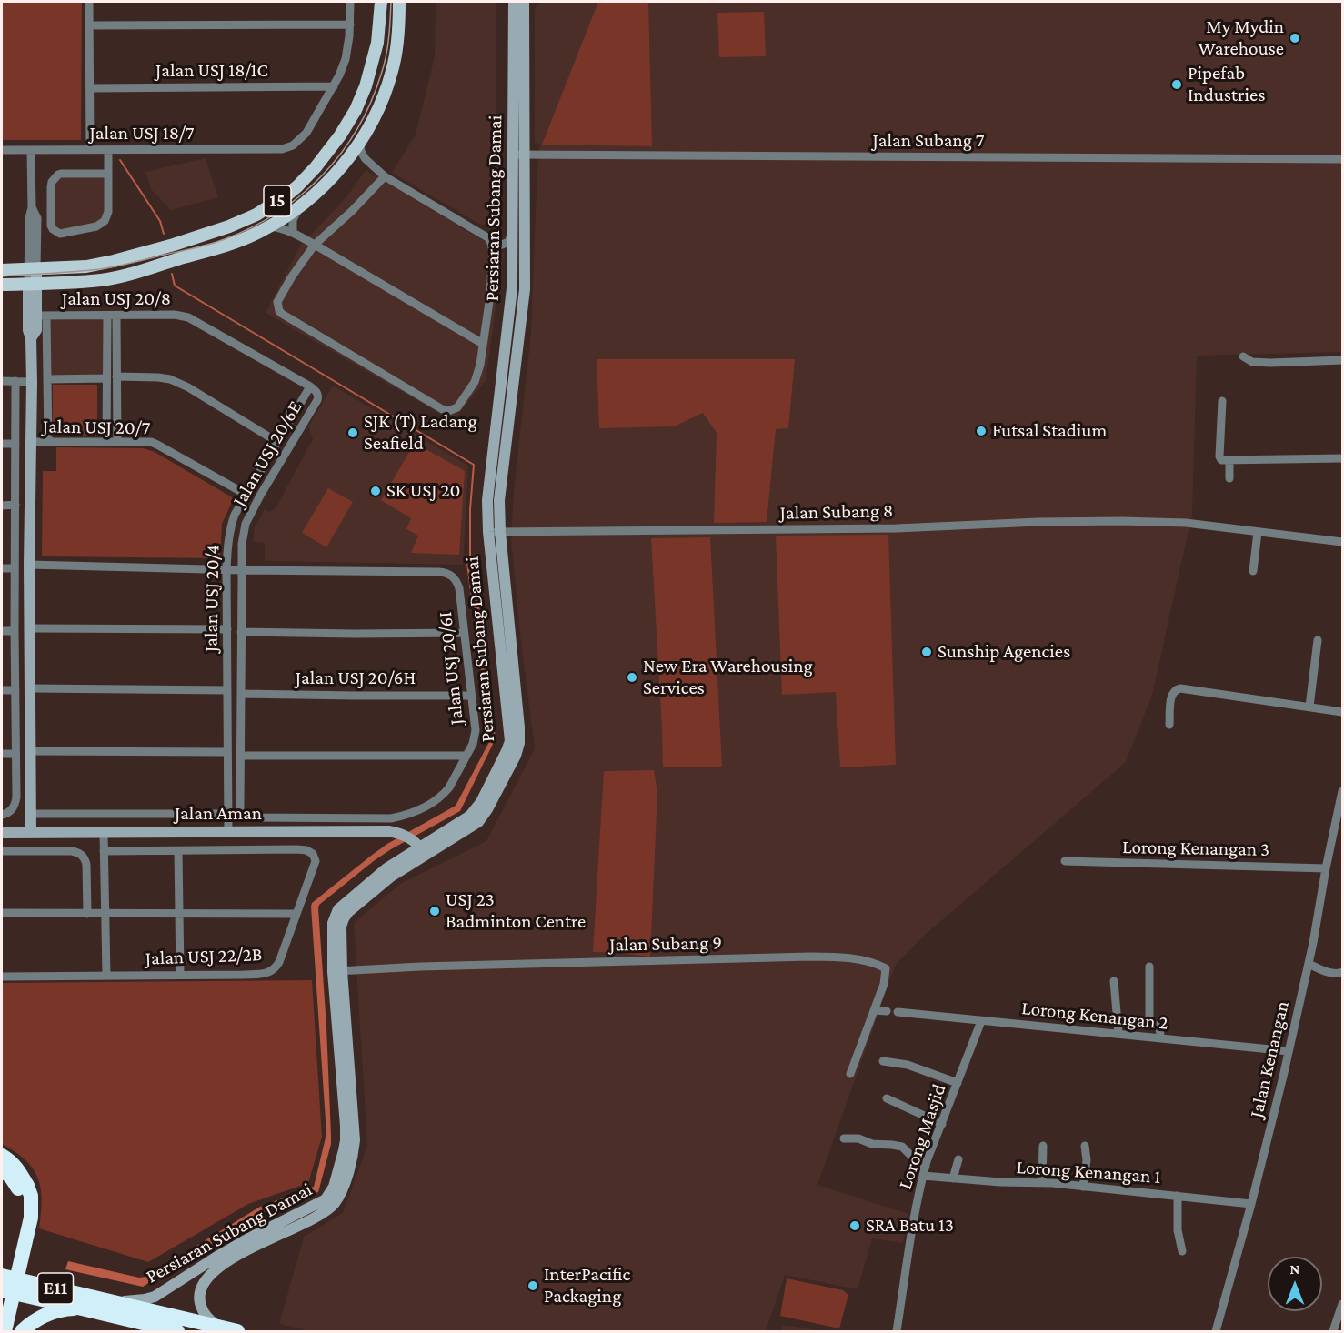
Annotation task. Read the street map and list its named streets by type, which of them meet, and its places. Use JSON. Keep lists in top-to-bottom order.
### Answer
{
  "streets": {
    "highway": ["E11"],
    "main road": ["15"],
    "street": [
      "Jalan USJ 18/1C",
      "Jalan USJ 18/7",
      "Jalan Subang 7",
      "Persiaran Subang Damai",
      "Jalan USJ 20/8",
      "Jalan USJ 20/7",
      "Jalan USJ 20/6E",
      "Jalan Subang 8",
      "Jalan USJ 20/4",
      "Jalan USJ 20/6I",
      "Jalan USJ 20/6H",
      "Jalan Aman",
      "Lorong Kenangan 3",
      "Jalan Subang 9",
      "Jalan USJ 22/2B",
      "Lorong Kenangan 2",
      "Jalan Kenangan",
      "Lorong Masjid",
      "Lorong Kenangan 1"
    ]
  },
  "crossings": [
    ["Jalan USJ 18/1C", "Jalan USJ 18/7"],
    ["Jalan Subang 7", "Persiaran Subang Damai"],
    ["Persiaran Subang Damai", "Jalan Subang 8"],
    ["Persiaran Subang Damai", "Jalan Aman"],
    ["Persiaran Subang Damai", "Jalan Subang 9"],
    ["Persiaran Subang Damai", "E11"],
    ["Jalan USJ 20/8", "Jalan USJ 20/6E"],
    ["Jalan USJ 20/8", "Jalan USJ 20/4"],
    ["Jalan USJ 20/7", "Jalan USJ 20/4"],
    ["Jalan USJ 20/6E", "Jalan USJ 20/4"],
    ["Jalan USJ 20/6E", "Jalan USJ 20/6I"],
    ["Jalan USJ 20/6E", "Jalan USJ 20/6H"],
    ["Jalan USJ 20/4", "Jalan Aman"],
    ["Jalan USJ 20/6I", "Jalan USJ 20/6H"],
    ["Lorong Kenangan 3", "Jalan Kenangan"],
    ["Lorong Kenangan 2", "Jalan Kenangan"],
    ["Lorong Kenangan 2", "Lorong Masjid"],
    ["Jalan Kenangan", "Lorong Kenangan 1"],
    ["Lorong Masjid", "Lorong Kenangan 1"]
  ],
  "places": [
    "My Mydin Warehouse",
    "Pipefab Industries",
    "Futsal Stadium",
    "SJK (T) Ladang Seafield",
    "SK USJ 20",
    "Sunship Agencies",
    "New Era Warehousing Services",
    "USJ 23 Badminton Centre",
    "SRA Batu 13",
    "InterPacific Packaging"
  ],
  "north": "top"
}
